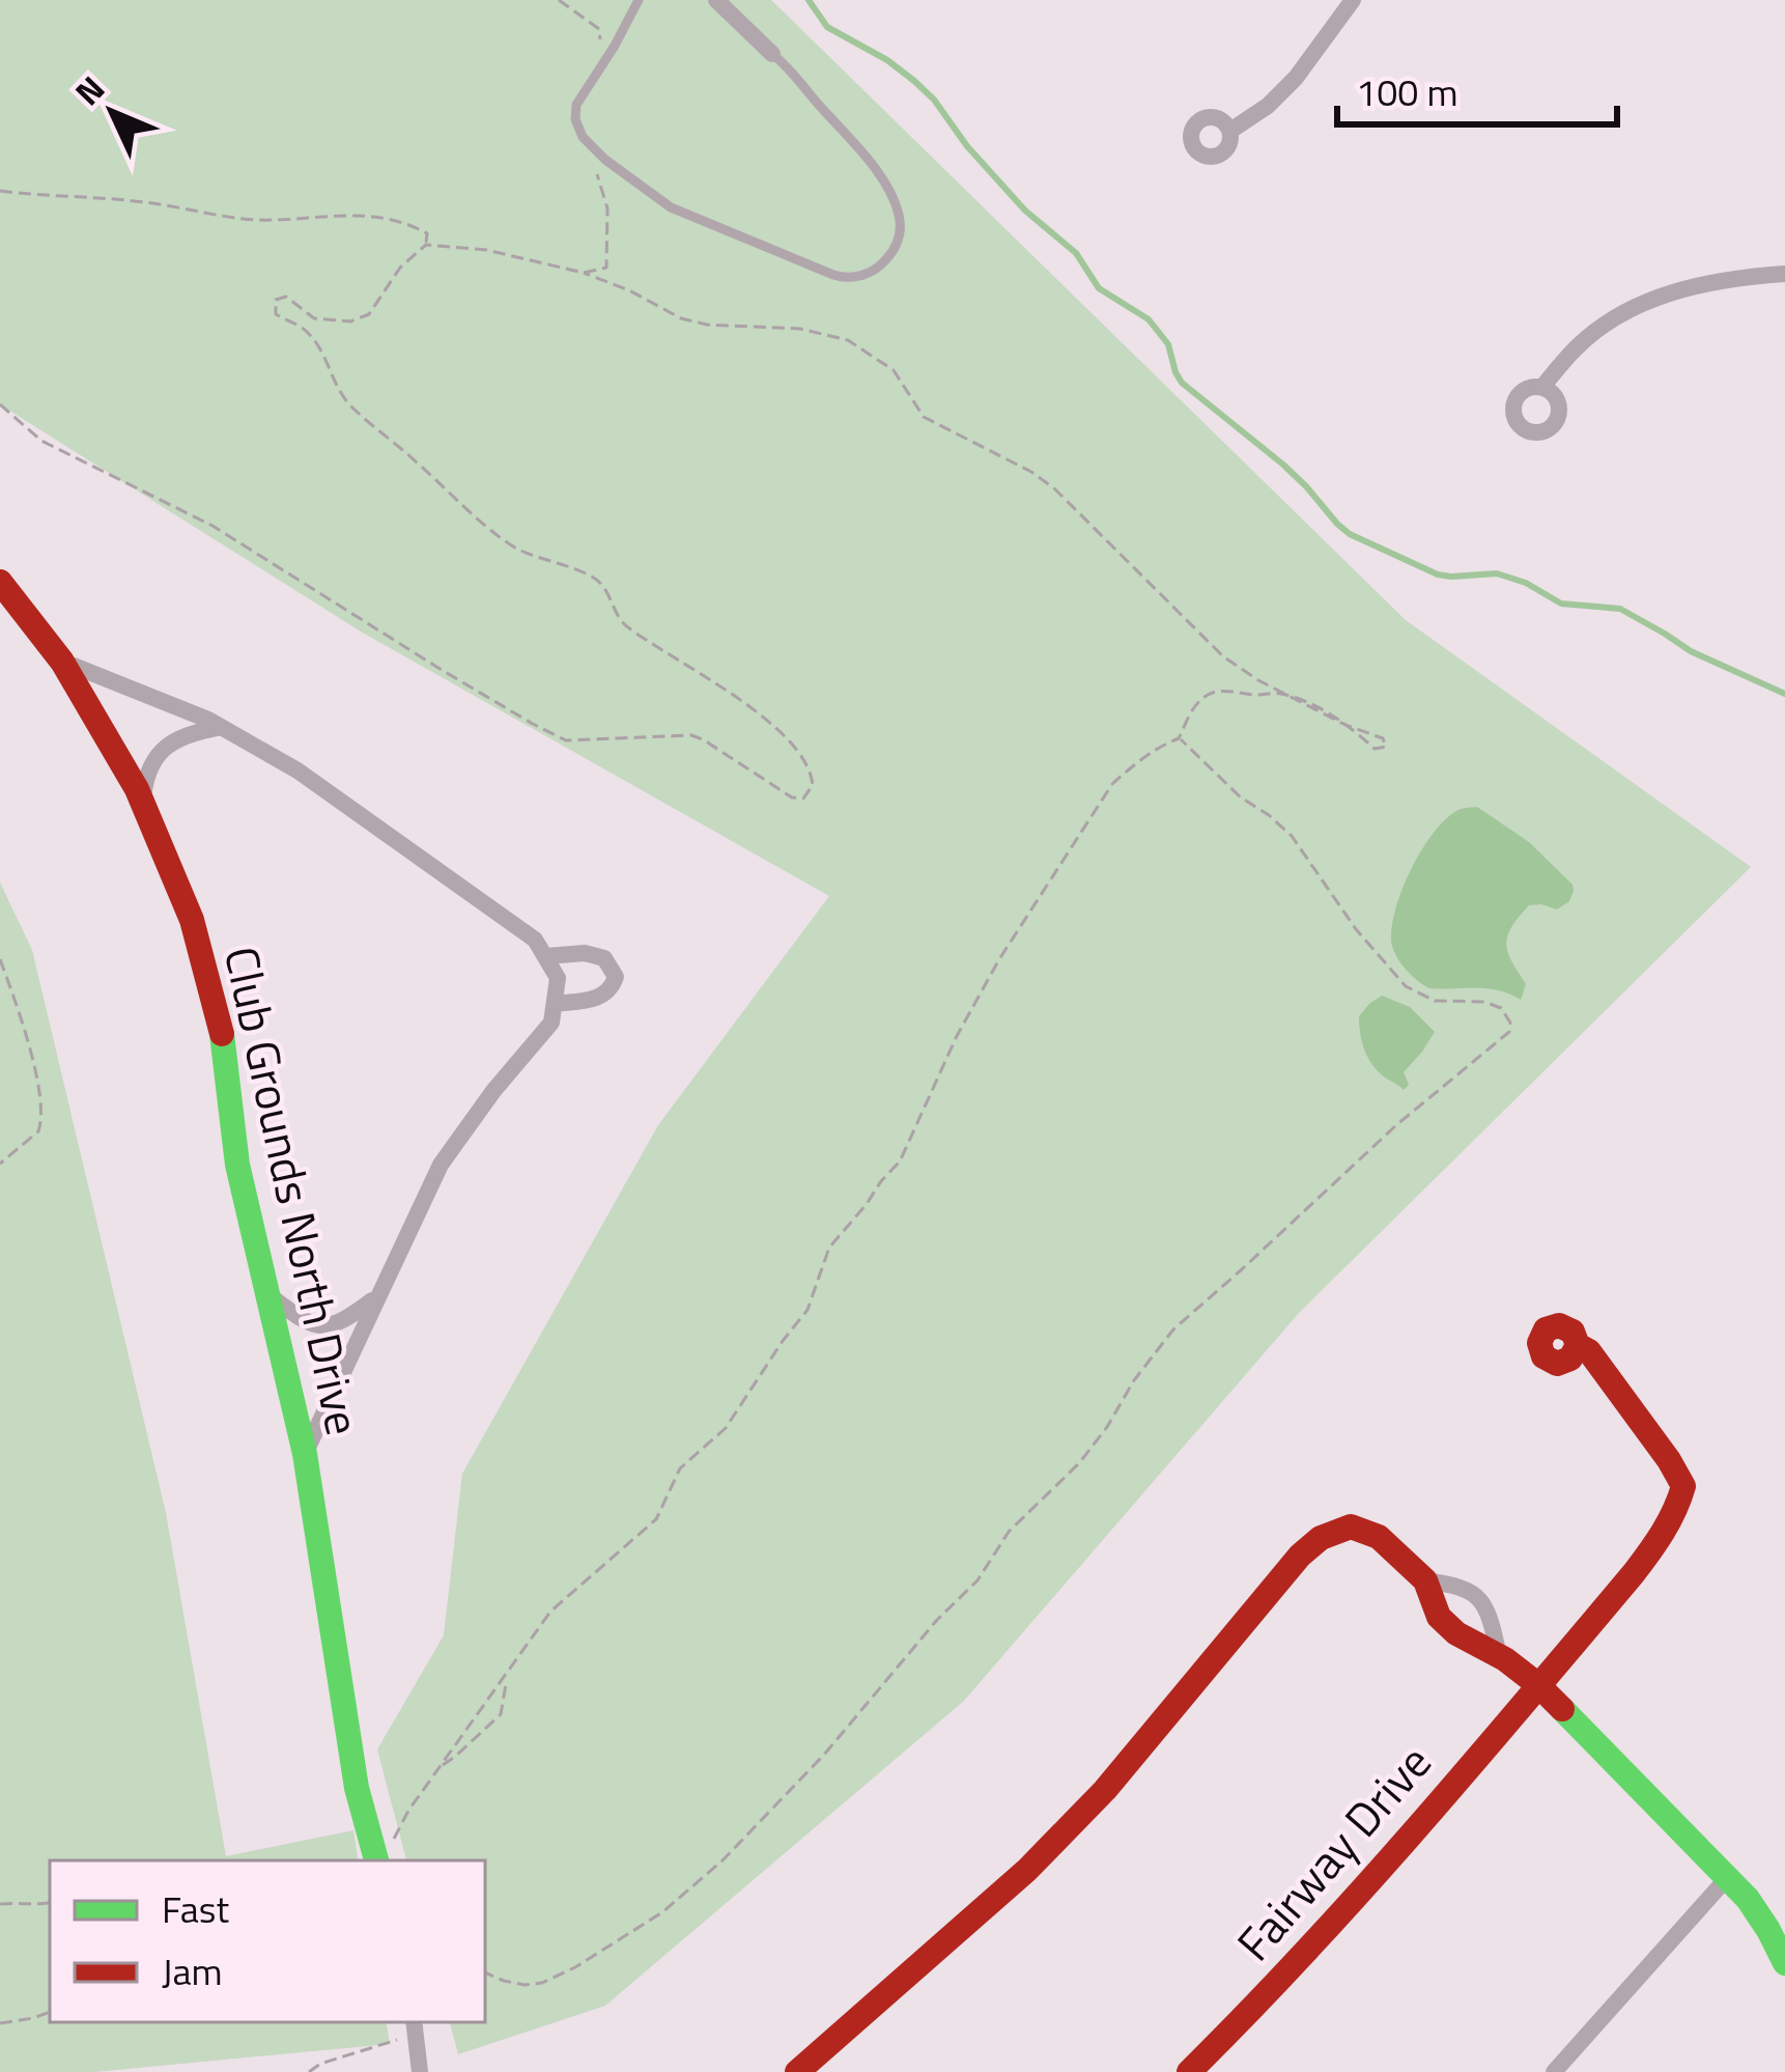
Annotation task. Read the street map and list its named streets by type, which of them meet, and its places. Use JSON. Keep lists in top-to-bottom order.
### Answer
{
  "streets": {
    "street": ["Club Grounds North Drive", "Fairway Drive"]
  },
  "legend": ["Fast", "Jam"],
  "scale_bar": "100 m",
  "north": "top left"
}
